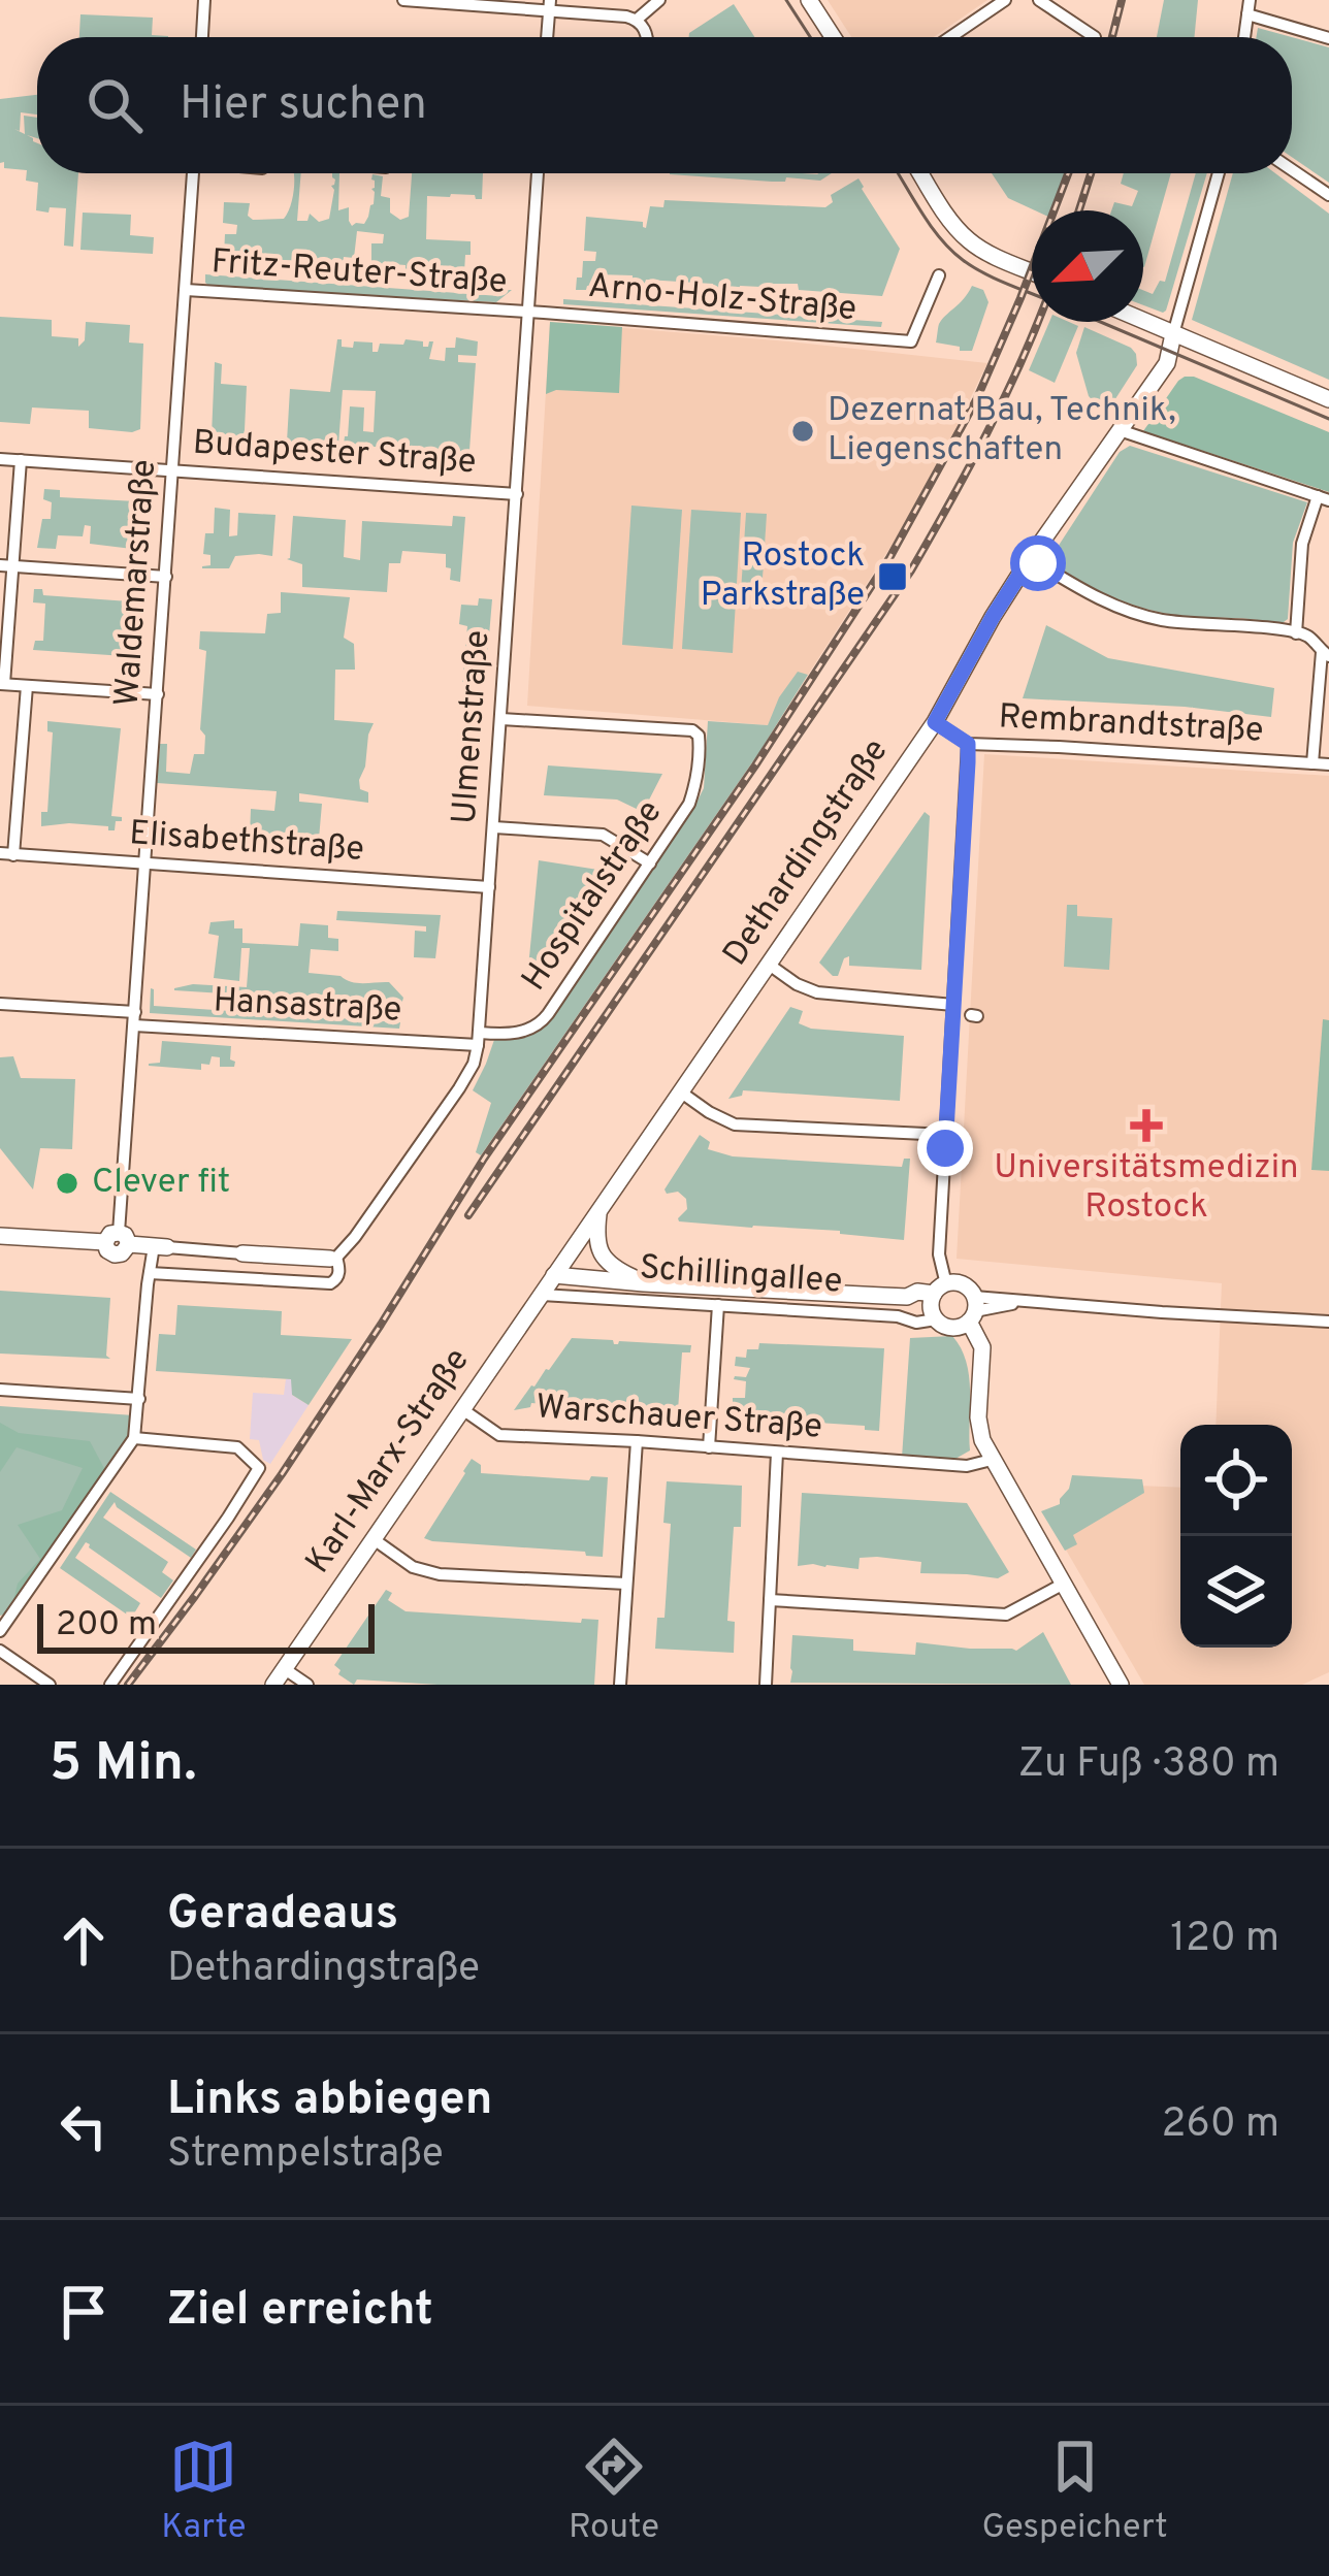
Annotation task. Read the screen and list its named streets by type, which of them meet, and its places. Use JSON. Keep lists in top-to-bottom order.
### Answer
{
  "streets": {
    "street": [
      "Fritz-Reuter-Straße",
      "Arno-Holz-Straße",
      "Budapester Straße",
      "Waldemarstraße",
      "Rembrandtstraße",
      "Ulmenstraße",
      "Elisabethstraße",
      "Dethardingstraße",
      "Hospitalstraße",
      "Hansastraße",
      "Schillingallee",
      "Warschauer Straße",
      "Karl-Marx-Straße"
    ]
  },
  "crossings": [
    ["Fritz-Reuter-Straße", "Arno-Holz-Straße"],
    ["Fritz-Reuter-Straße", "Waldemarstraße"],
    ["Fritz-Reuter-Straße", "Ulmenstraße"],
    ["Arno-Holz-Straße", "Ulmenstraße"],
    ["Budapester Straße", "Waldemarstraße"],
    ["Budapester Straße", "Ulmenstraße"],
    ["Waldemarstraße", "Elisabethstraße"],
    ["Waldemarstraße", "Hansastraße"],
    ["Rembrandtstraße", "Dethardingstraße"],
    ["Ulmenstraße", "Elisabethstraße"],
    ["Ulmenstraße", "Hospitalstraße"],
    ["Ulmenstraße", "Hansastraße"],
    ["Dethardingstraße", "Schillingallee"],
    ["Dethardingstraße", "Karl-Marx-Straße"],
    ["Hospitalstraße", "Hansastraße"],
    ["Schillingallee", "Karl-Marx-Straße"],
    ["Warschauer Straße", "Karl-Marx-Straße"]
  ],
  "places": {
    "other": ["Dezernat Bau, Technik, Liegenschaften", "Clever fit"],
    "transit": ["Rostock Parkstraße"],
    "health": ["Universitätsmedizin Rostock"]
  },
  "scale_bar": "200 m",
  "north": "bottom left",
  "page": {
    "search": "Hier suchen",
    "scale": "200 m",
    "heading": ["5 Min.", "Zu Fuß · 380 m"],
    "list": [
      ["Geradeaus", "Dethardingstraße", "120 m"],
      ["Links abbiegen", "Strempelstraße", "260 m"],
      "Ziel erreicht"
    ],
    "nav": ["Karte", "Route", "Gespeichert"]
  }
}
